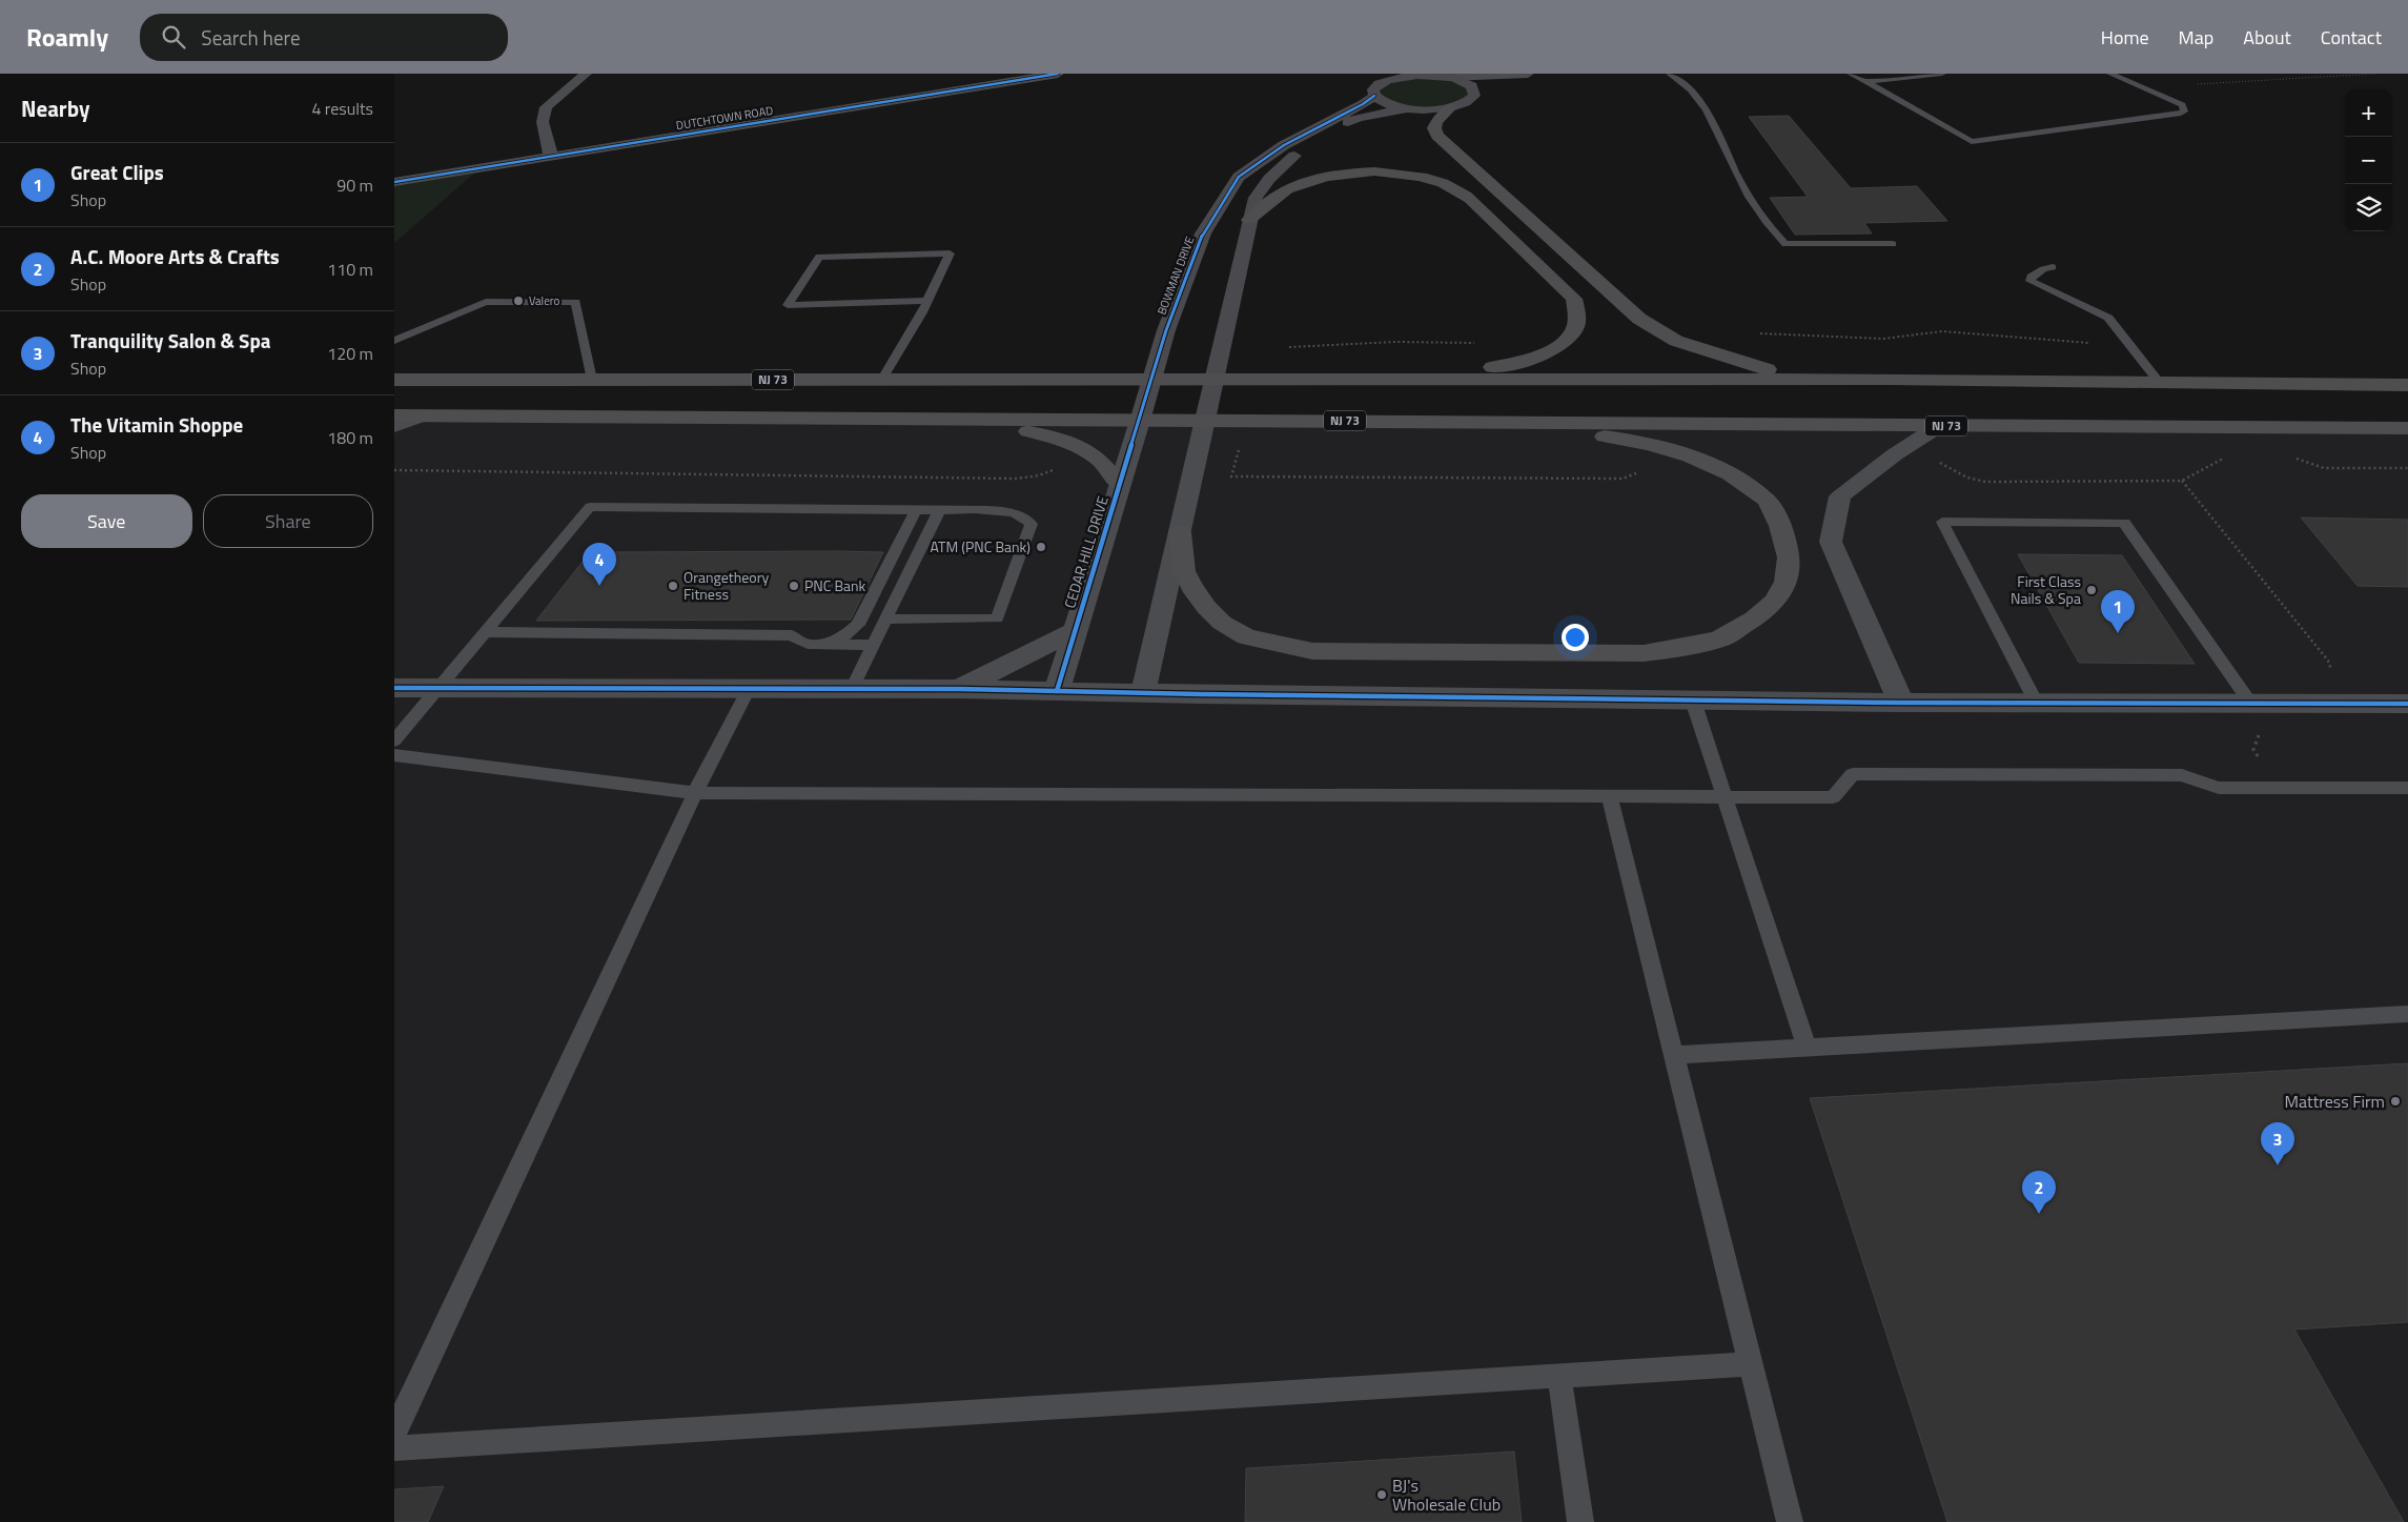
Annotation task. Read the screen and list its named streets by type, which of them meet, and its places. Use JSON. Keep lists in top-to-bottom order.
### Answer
{
  "streets": {
    "highway": ["NJ 73"],
    "street": ["DUTCHTOWN ROAD", "BOWMAN DRIVE", "CEDAR HILL DRIVE"]
  },
  "crossings": [
    ["BOWMAN DRIVE", "NJ 73"],
    ["BOWMAN DRIVE", "CEDAR HILL DRIVE"],
    ["NJ 73", "CEDAR HILL DRIVE"]
  ],
  "places": [
    "Valero",
    "ATM (PNC Bank)",
    "Orangetheory Fitness",
    "PNC Bank",
    "First Class Nails & Spa",
    "Mattress Firm",
    "BJ's Wholesale Club"
  ],
  "page": {
    "header": "Roamly",
    "search": "Search here",
    "nav": [
      "Home",
      "Map",
      "About",
      "Contact"
    ],
    "heading": ["Nearby", "4 results"],
    "map_buttons": ["+", "−"],
    "list": [
      {
        "mark": "1",
        "name": "Great Clips",
        "note": "Shop",
        "value": "90 m"
      },
      {
        "mark": "2",
        "name": "A.C. Moore Arts & Crafts",
        "note": "Shop",
        "value": "110 m"
      },
      {
        "mark": "3",
        "name": "Tranquility Salon & Spa",
        "note": "Shop",
        "value": "120 m"
      },
      {
        "mark": "4",
        "name": "The Vitamin Shoppe",
        "note": "Shop",
        "value": "180 m"
      }
    ],
    "buttons": ["Save", "Share"],
    "pins": [
      "4",
      "1",
      "3",
      "2"
    ]
  }
}
